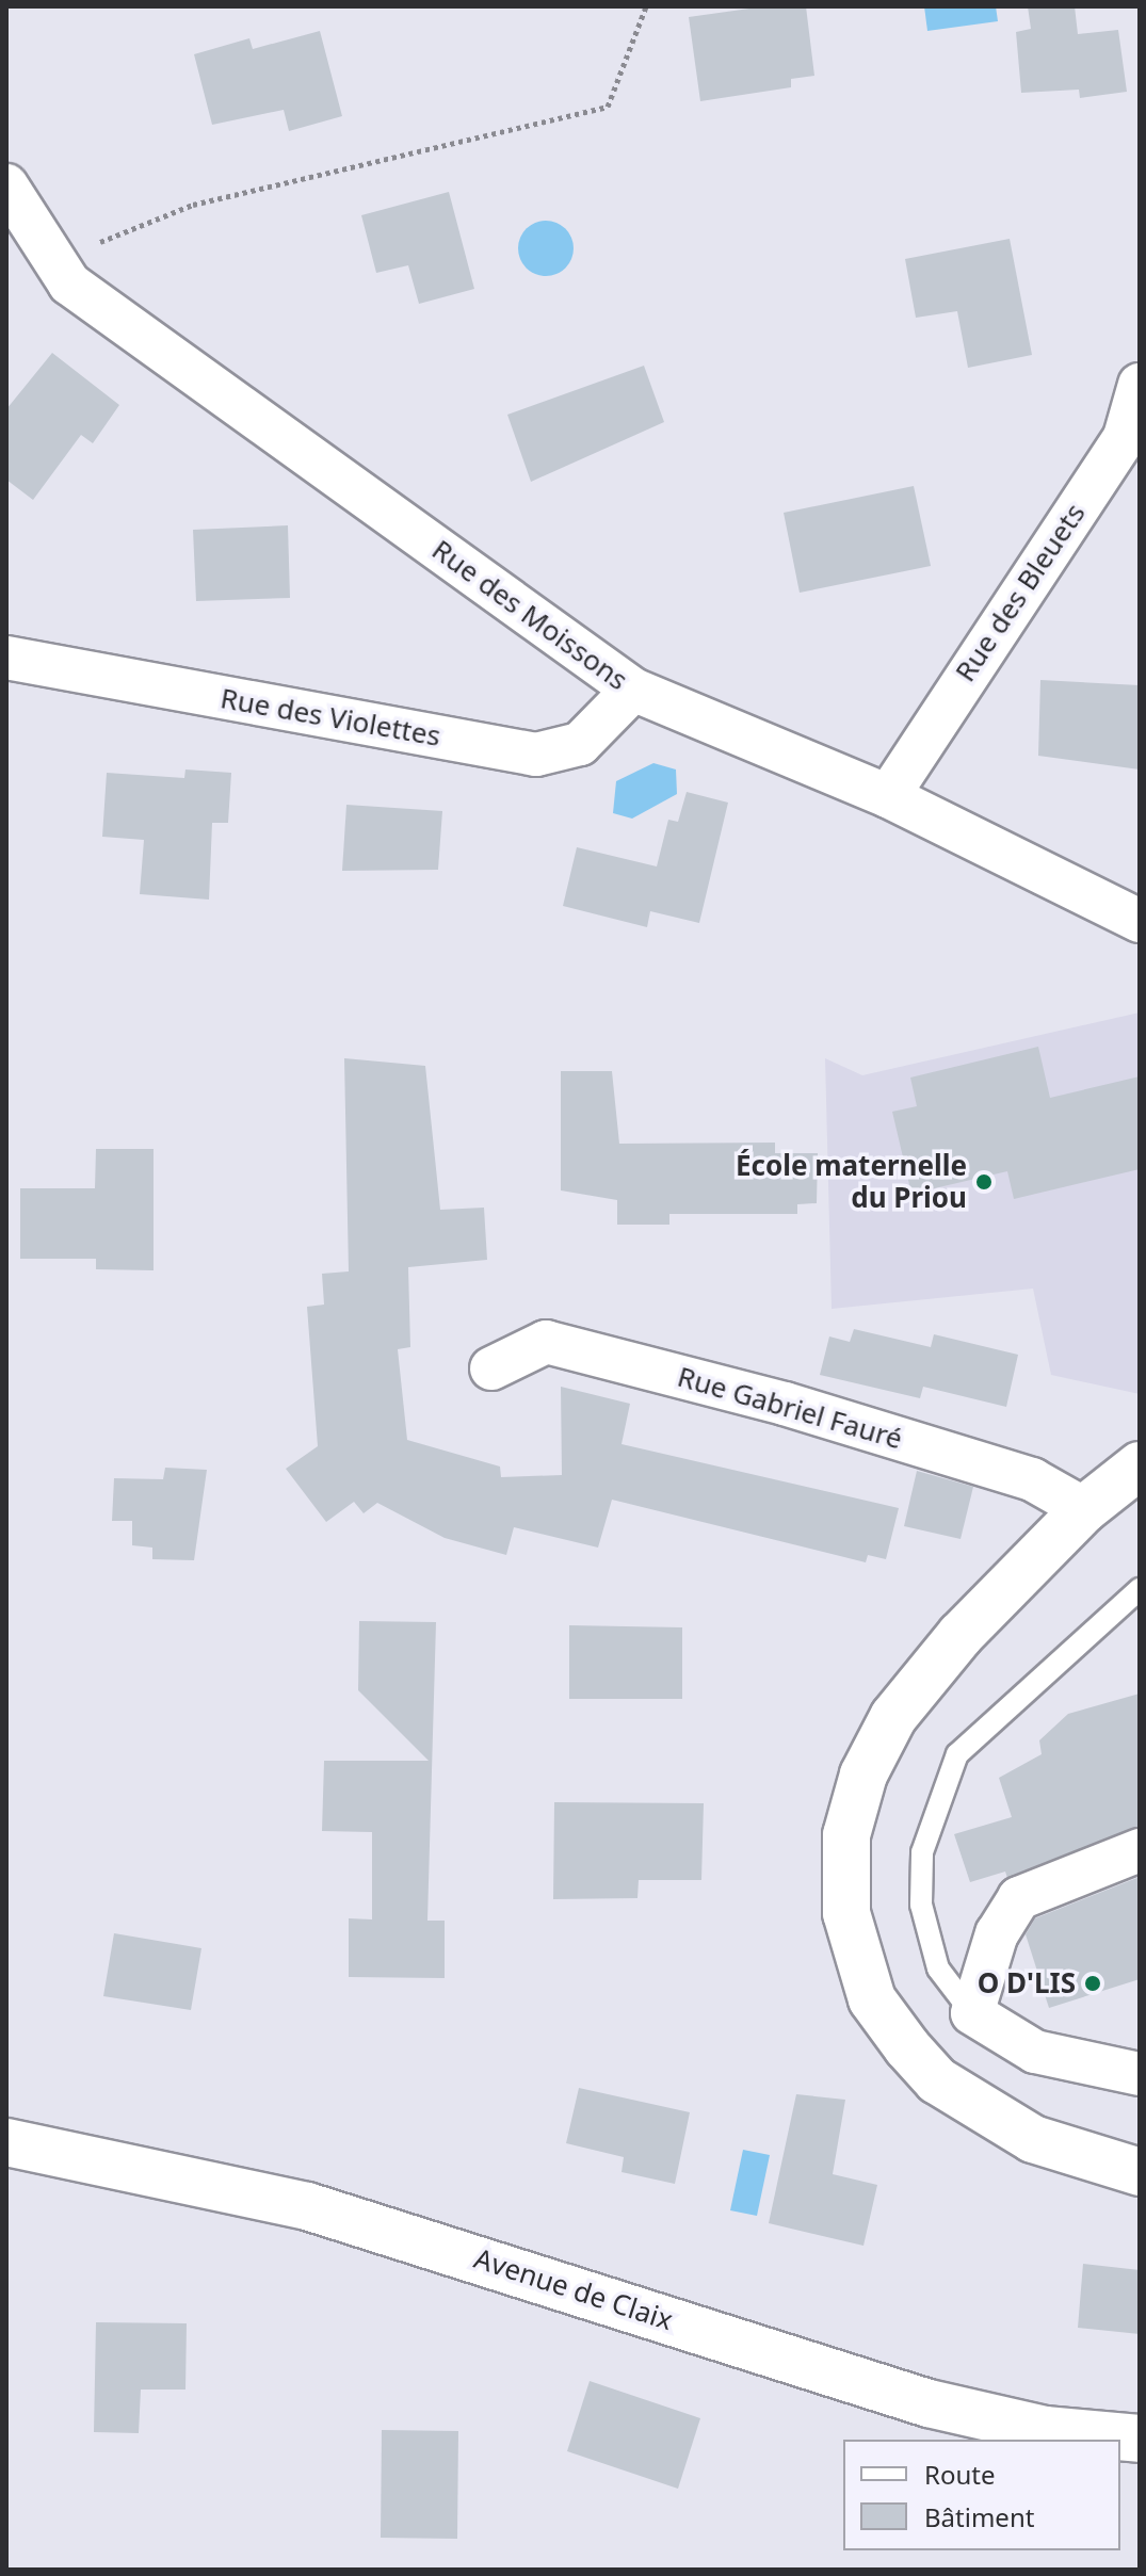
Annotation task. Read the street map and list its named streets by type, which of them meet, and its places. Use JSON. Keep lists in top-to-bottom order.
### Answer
{
  "streets": {
    "main road": ["Avenue de Claix"],
    "street": [
      "Rue des Bleuets",
      "Rue des Moissons",
      "Rue des Violettes",
      "Rue Gabriel Fauré"
    ]
  },
  "crossings": [
    ["Rue des Bleuets", "Rue des Moissons"],
    ["Rue des Moissons", "Rue des Violettes"]
  ],
  "places": ["École maternelle du Priou", "O D'LIS"],
  "legend": ["Route", "Bâtiment"]
}
